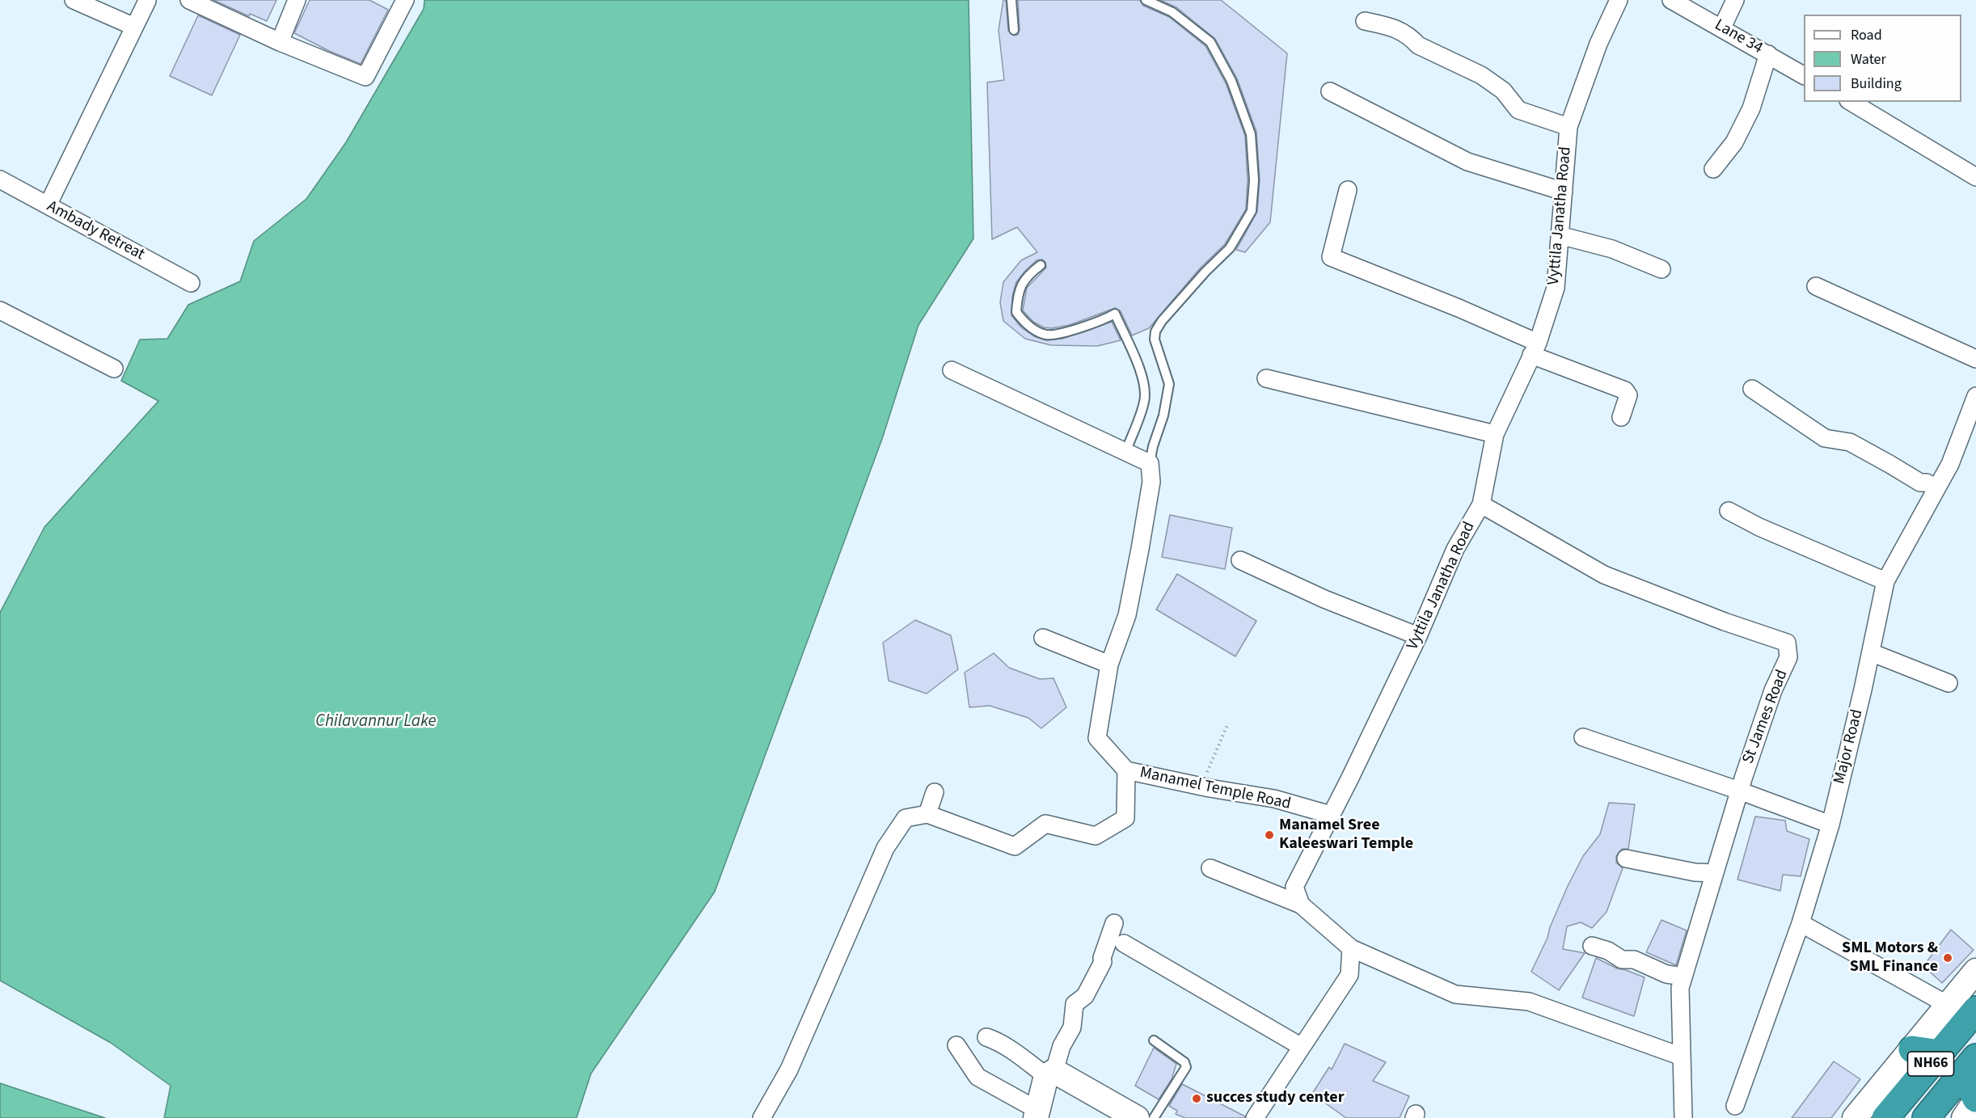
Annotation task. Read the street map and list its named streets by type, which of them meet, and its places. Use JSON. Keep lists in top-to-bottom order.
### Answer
{
  "streets": {
    "highway": ["NH66"],
    "street": [
      "Lane 34",
      "Vyttila Janatha Road",
      "Ambady Retreat",
      "St James Road",
      "Major Road",
      "Manamel Temple Road"
    ]
  },
  "crossings": [
    ["Vyttila Janatha Road", "St James Road"],
    ["Vyttila Janatha Road", "Manamel Temple Road"]
  ],
  "water": ["Chilavannur Lake"],
  "places": ["Manamel Sree Kaleeswari Temple", "SML Motors & SML Finance", "succes study center"],
  "legend": ["Road", "Water", "Building"]
}
